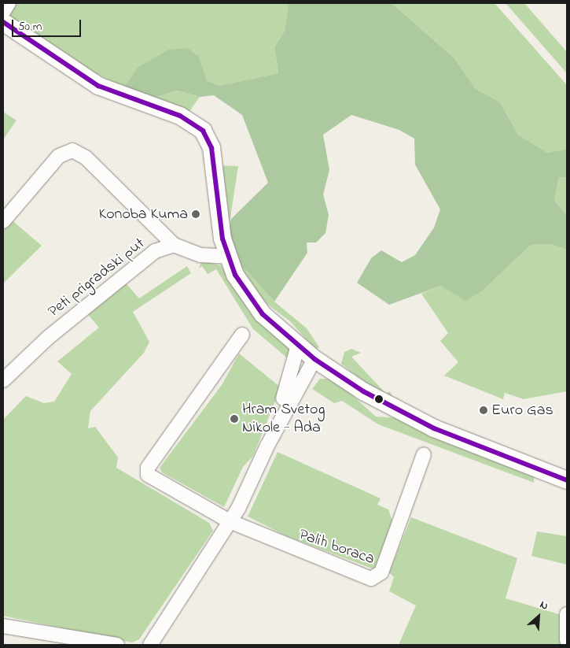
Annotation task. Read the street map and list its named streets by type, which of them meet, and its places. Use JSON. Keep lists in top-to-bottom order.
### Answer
{
  "streets": {
    "street": ["Peti prigradski put", "Palih boraca"]
  },
  "places": ["Konoba Kuma", "Euro Gas", "Hram Svetog Nikole - Ada"],
  "scale_bar": "50 m",
  "north": "top right"
}
